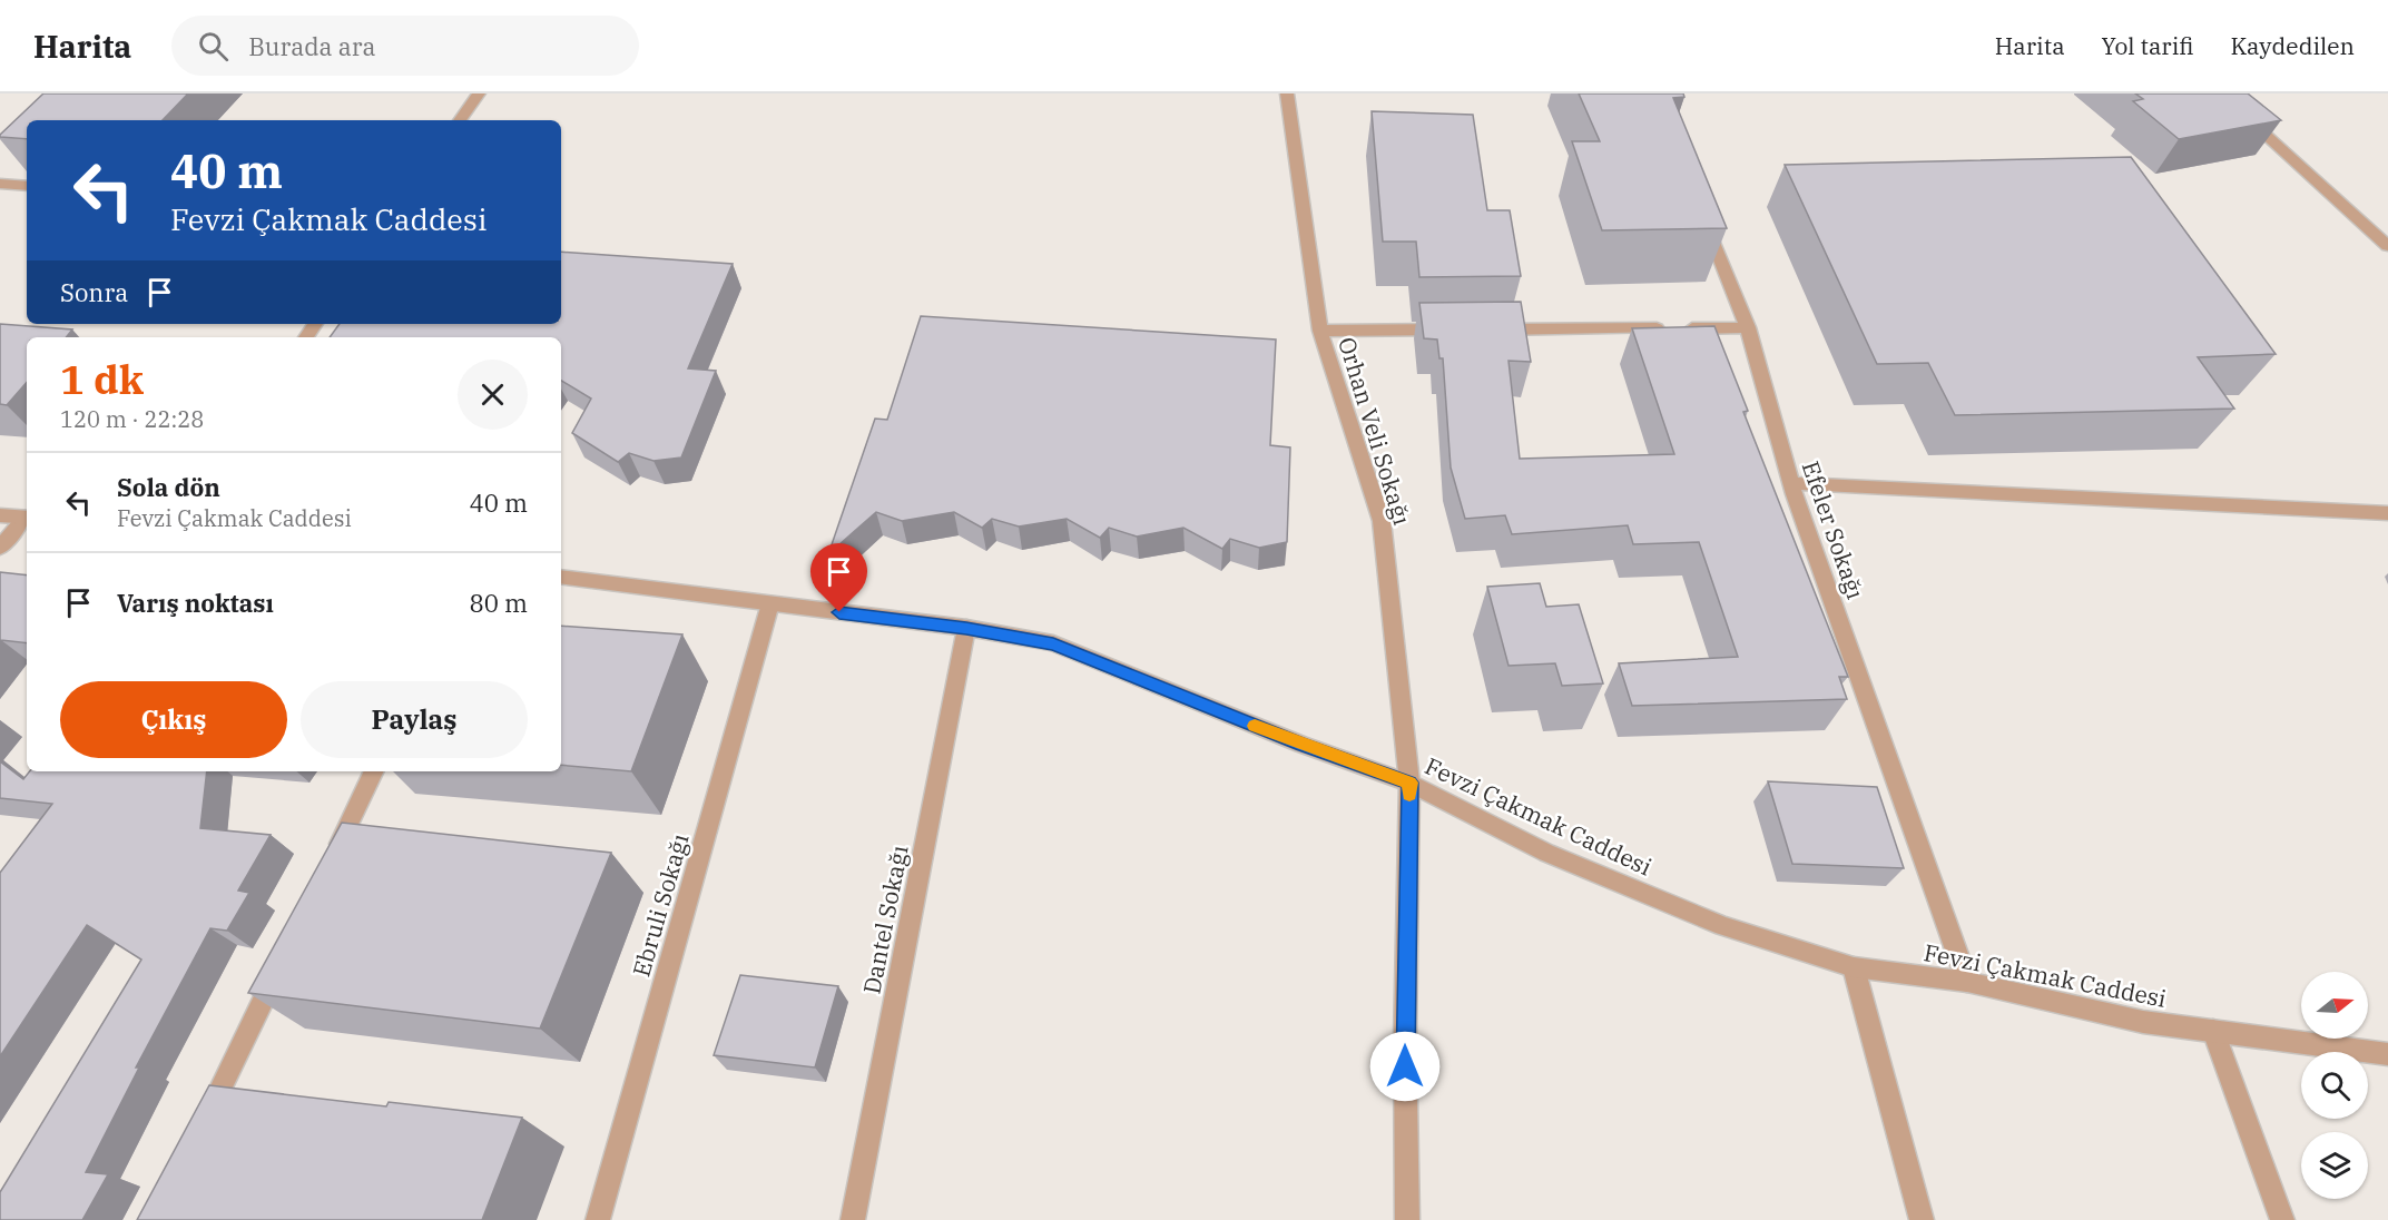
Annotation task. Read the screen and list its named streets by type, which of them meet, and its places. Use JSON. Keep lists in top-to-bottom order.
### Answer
{
  "streets": {
    "street": [
      "Orhan Veli Sokağı",
      "Efeler Sokağı",
      "Fevzi Çakmak Caddesi",
      "Ebruli Sokağı",
      "Dantel Sokağı"
    ]
  },
  "crossings": [
    ["Orhan Veli Sokağı", "Fevzi Çakmak Caddesi"],
    ["Efeler Sokağı", "Fevzi Çakmak Caddesi"],
    ["Fevzi Çakmak Caddesi", "Ebruli Sokağı"],
    ["Fevzi Çakmak Caddesi", "Dantel Sokağı"]
  ],
  "north": "right",
  "page": {
    "header": "Harita",
    "search": "Burada ara",
    "nav": ["Harita", "Yol tarifi", "Kaydedilen"],
    "turn": ["40 m", "Fevzi Çakmak Caddesi"],
    "then": "Sonra",
    "heading": ["1 dk", "120 m · 22:28"],
    "list": [
      {
        "name": "Sola dön",
        "note": "Fevzi Çakmak Caddesi",
        "value": "40 m"
      },
      {
        "name": "Varış noktası",
        "value": "80 m"
      }
    ],
    "buttons": ["Çıkış", "Paylaş"]
  }
}
